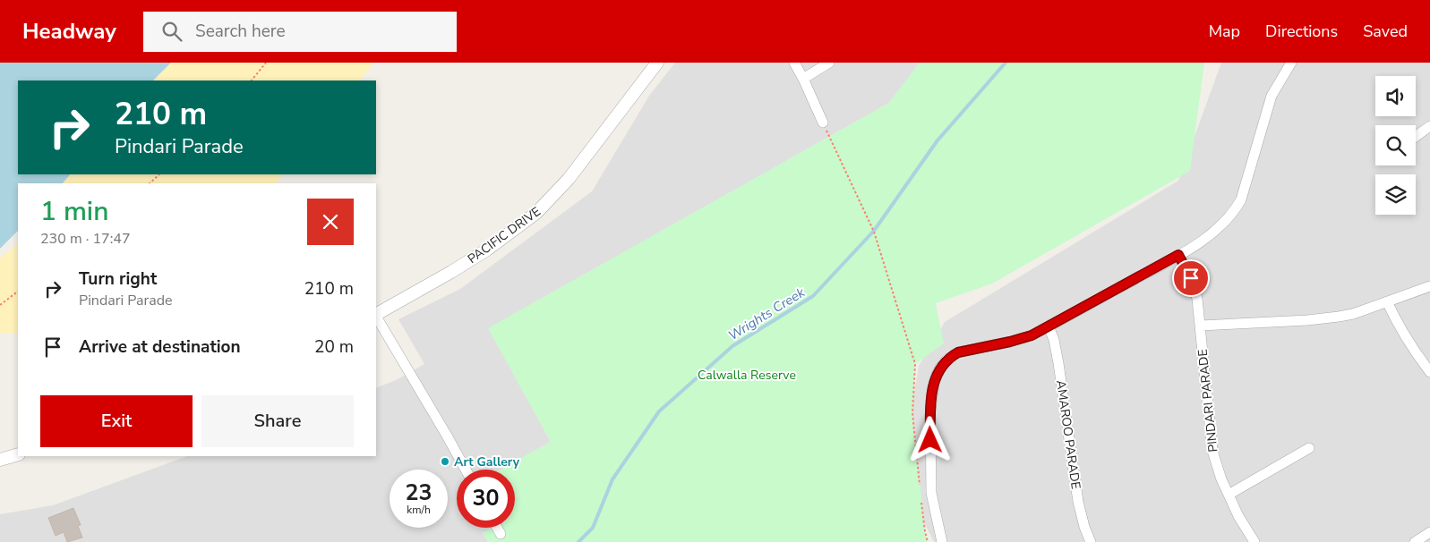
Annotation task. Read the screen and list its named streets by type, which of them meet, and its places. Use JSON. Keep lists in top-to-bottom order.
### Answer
{
  "streets": {
    "street": ["PACIFIC DRIVE", "PINDARI PARADE", "AMAROO PARADE"]
  },
  "water": ["Wrights Creek"],
  "parks": ["Calwalla Reserve"],
  "places": ["Art Gallery"],
  "page": {
    "header": "Headway",
    "search": "Search here",
    "nav": ["Map", "Directions", "Saved"],
    "turn": ["210 m", "Pindari Parade"],
    "heading": ["1 min", "230 m · 17:47"],
    "list": [
      {
        "name": "Turn right",
        "note": "Pindari Parade",
        "value": "210 m"
      },
      {
        "name": "Arrive at destination",
        "value": "20 m"
      }
    ],
    "buttons": ["Exit", "Share"],
    "speed": "23 km/h",
    "limit": "30"
  }
}
